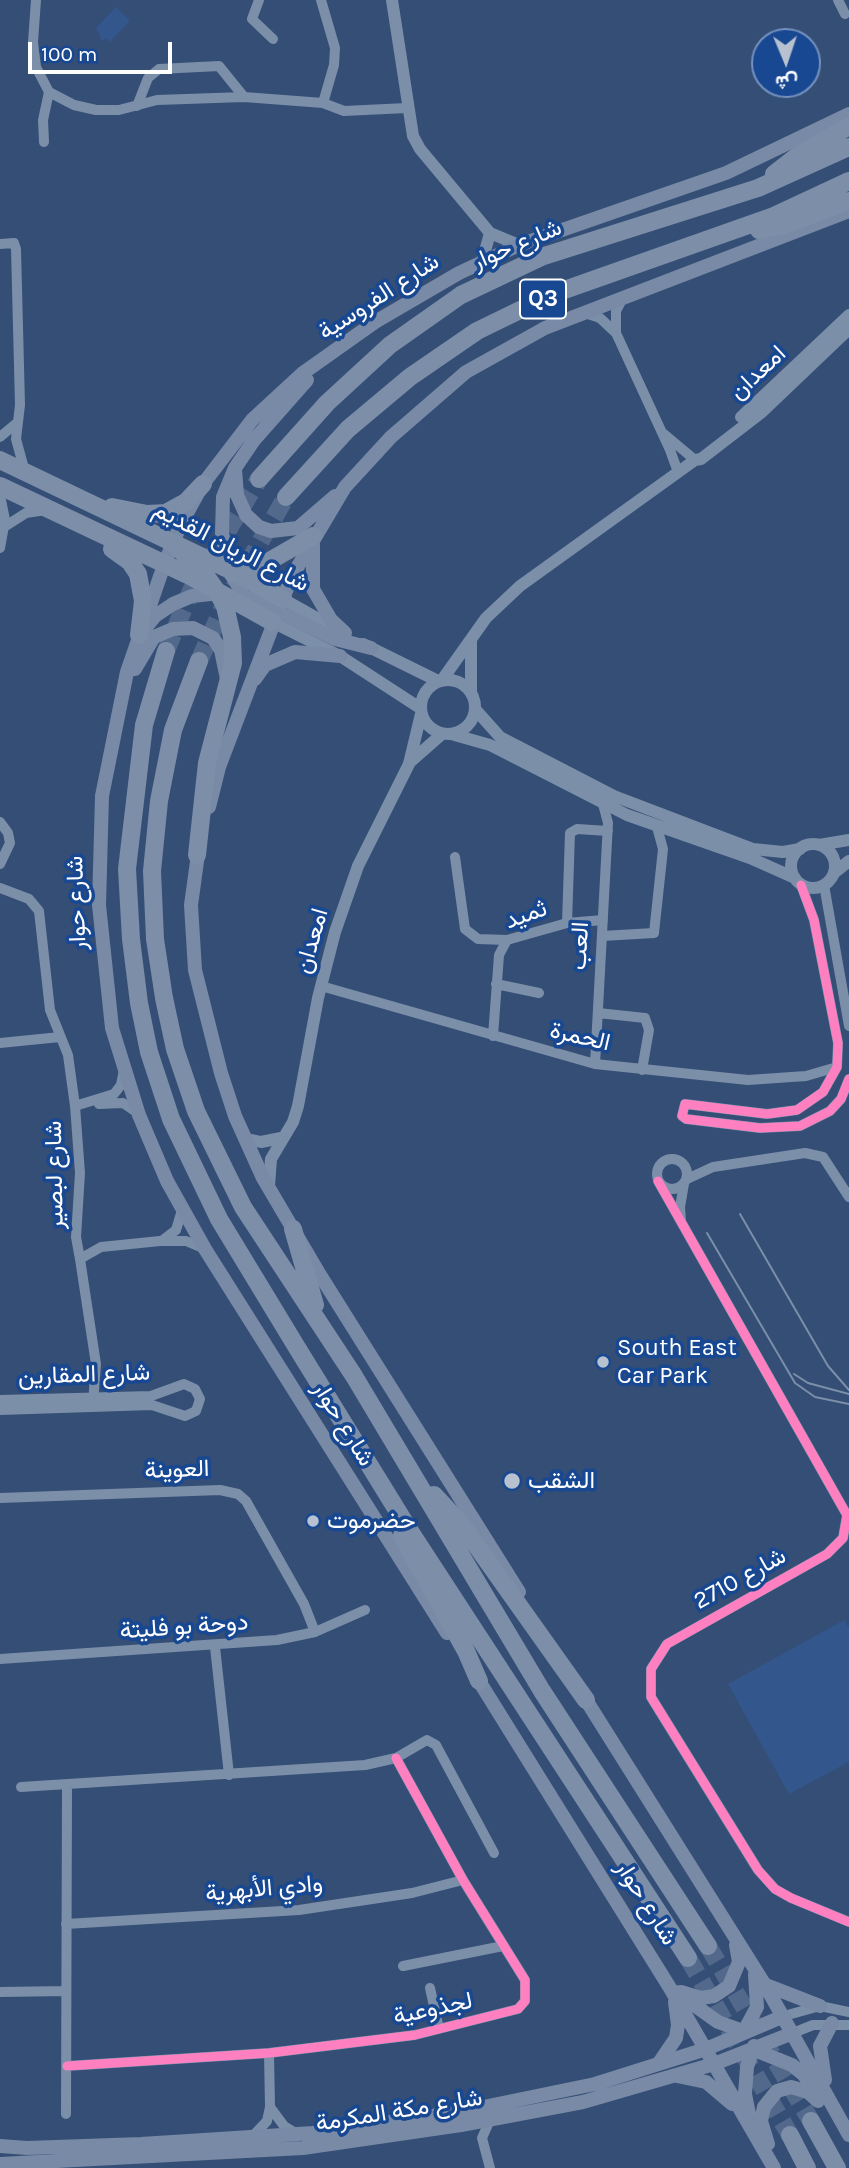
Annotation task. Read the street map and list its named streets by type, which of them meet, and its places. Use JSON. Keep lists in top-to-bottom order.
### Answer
{
  "streets": {
    "highway": ["شارع حوار", "Q3", "شارع الريان القديم"],
    "main road": ["شارع الفروسية", "شارع مكة المكرمة"],
    "street": [
      "امعدان",
      "ثميد",
      "العب",
      "الحمرة",
      "شارع لبصير",
      "شارع المقارين",
      "العوينة",
      "شارع 2710",
      "دوحة بو فليتة",
      "وادي الأبهرية",
      "لجذوعية"
    ]
  },
  "crossings": [
    ["شارع حوار", "شارع الفروسية"],
    ["شارع حوار", "شارع لبصير"],
    ["شارع حوار", "شارع مكة المكرمة"],
    ["شارع الفروسية", "شارع الريان القديم"],
    ["امعدان", "شارع الريان القديم"],
    ["امعدان", "الحمرة"],
    ["ثميد", "العب"],
    ["ثميد", "الحمرة"],
    ["العب", "الحمرة"],
    ["شارع لبصير", "شارع المقارين"],
    ["العوينة", "دوحة بو فليتة"],
    ["وادي الأبهرية", "لجذوعية"]
  ],
  "places": ["South East Car Park", "الشقب", "حضرموت"],
  "scale_bar": "100 m",
  "north": "bottom"
}
